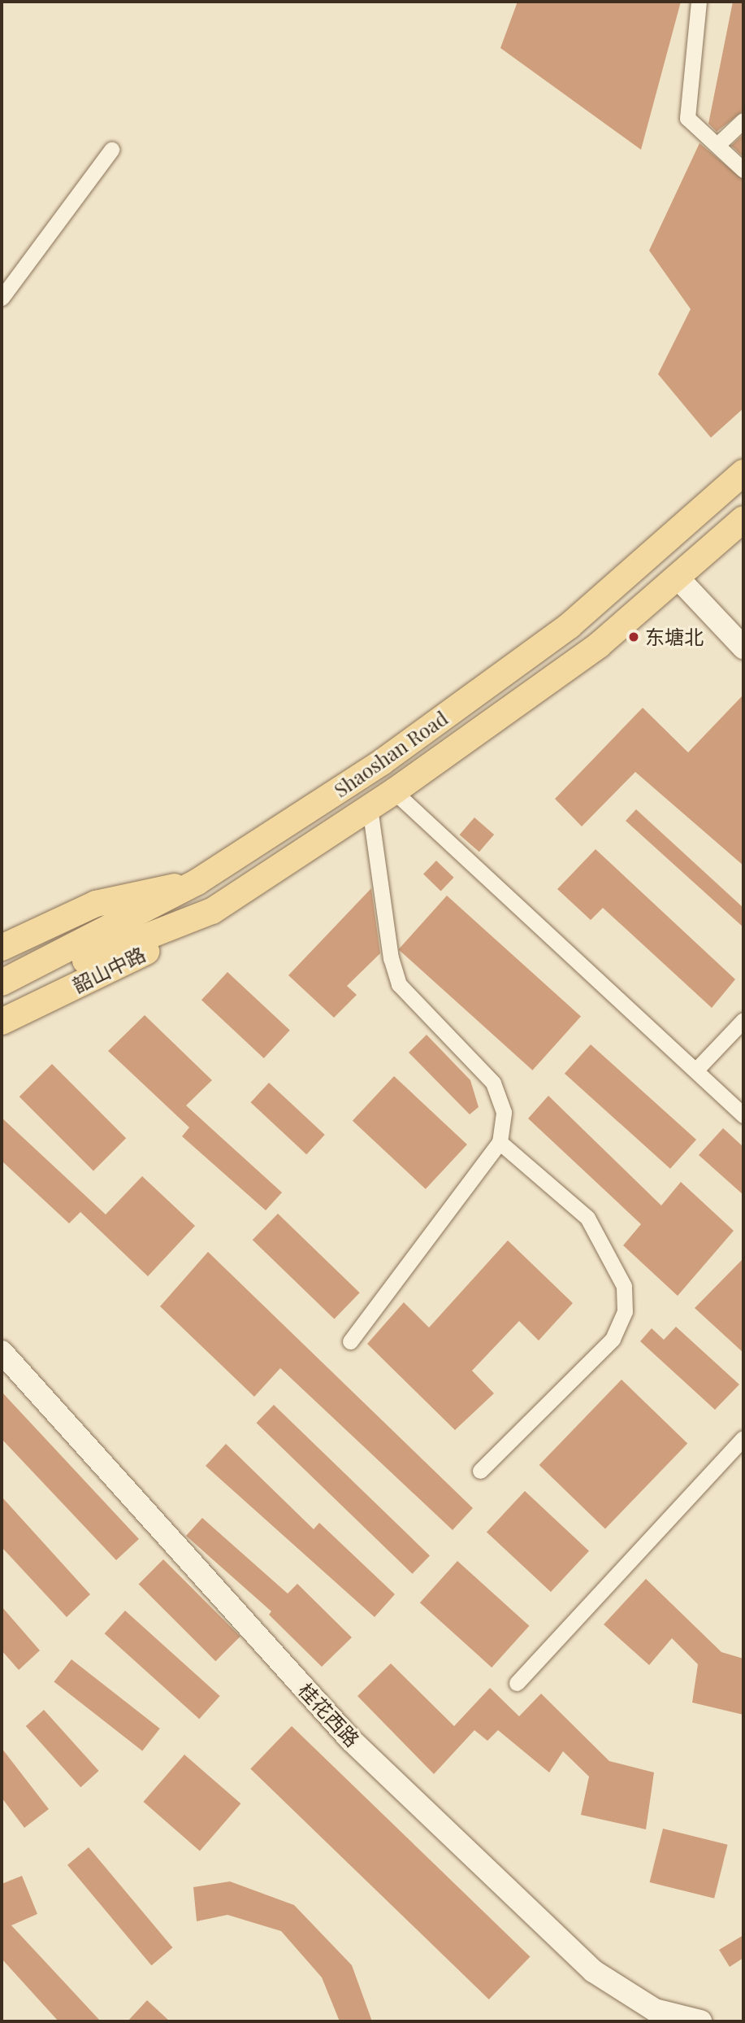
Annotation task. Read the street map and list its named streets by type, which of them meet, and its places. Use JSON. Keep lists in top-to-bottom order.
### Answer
{
  "streets": {
    "main road": ["Shaoshan Road", "韶山中路"],
    "street": ["桂花西路"]
  },
  "crossings": [
    ["Shaoshan Road", "韶山中路"]
  ],
  "places": ["东塘北"]
}
